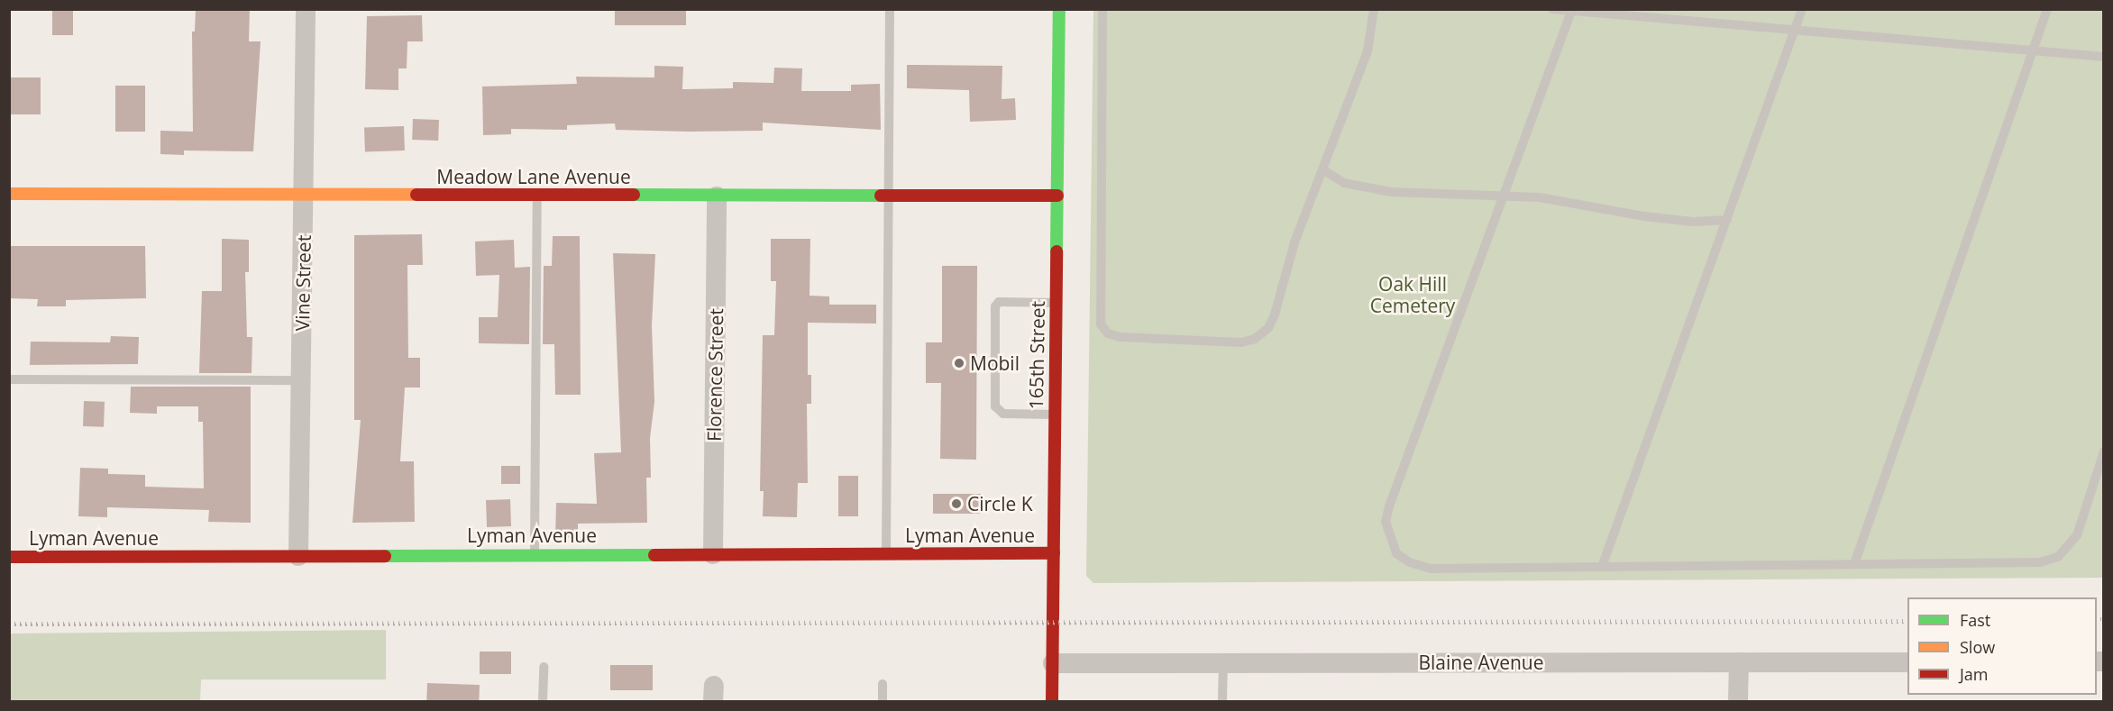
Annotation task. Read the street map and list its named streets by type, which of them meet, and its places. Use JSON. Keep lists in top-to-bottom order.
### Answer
{
  "streets": {
    "street": [
      "Meadow Lane Avenue",
      "Vine Street",
      "165th Street",
      "Florence Street",
      "Lyman Avenue",
      "Blaine Avenue"
    ]
  },
  "crossings": [
    ["Meadow Lane Avenue", "Vine Street"],
    ["Meadow Lane Avenue", "165th Street"],
    ["Meadow Lane Avenue", "Florence Street"],
    ["Vine Street", "Lyman Avenue"],
    ["165th Street", "Lyman Avenue"],
    ["165th Street", "Blaine Avenue"],
    ["Florence Street", "Lyman Avenue"]
  ],
  "parks": ["Oak Hill Cemetery"],
  "places": ["Mobil", "Circle K"],
  "legend": ["Fast", "Slow", "Jam"]
}
